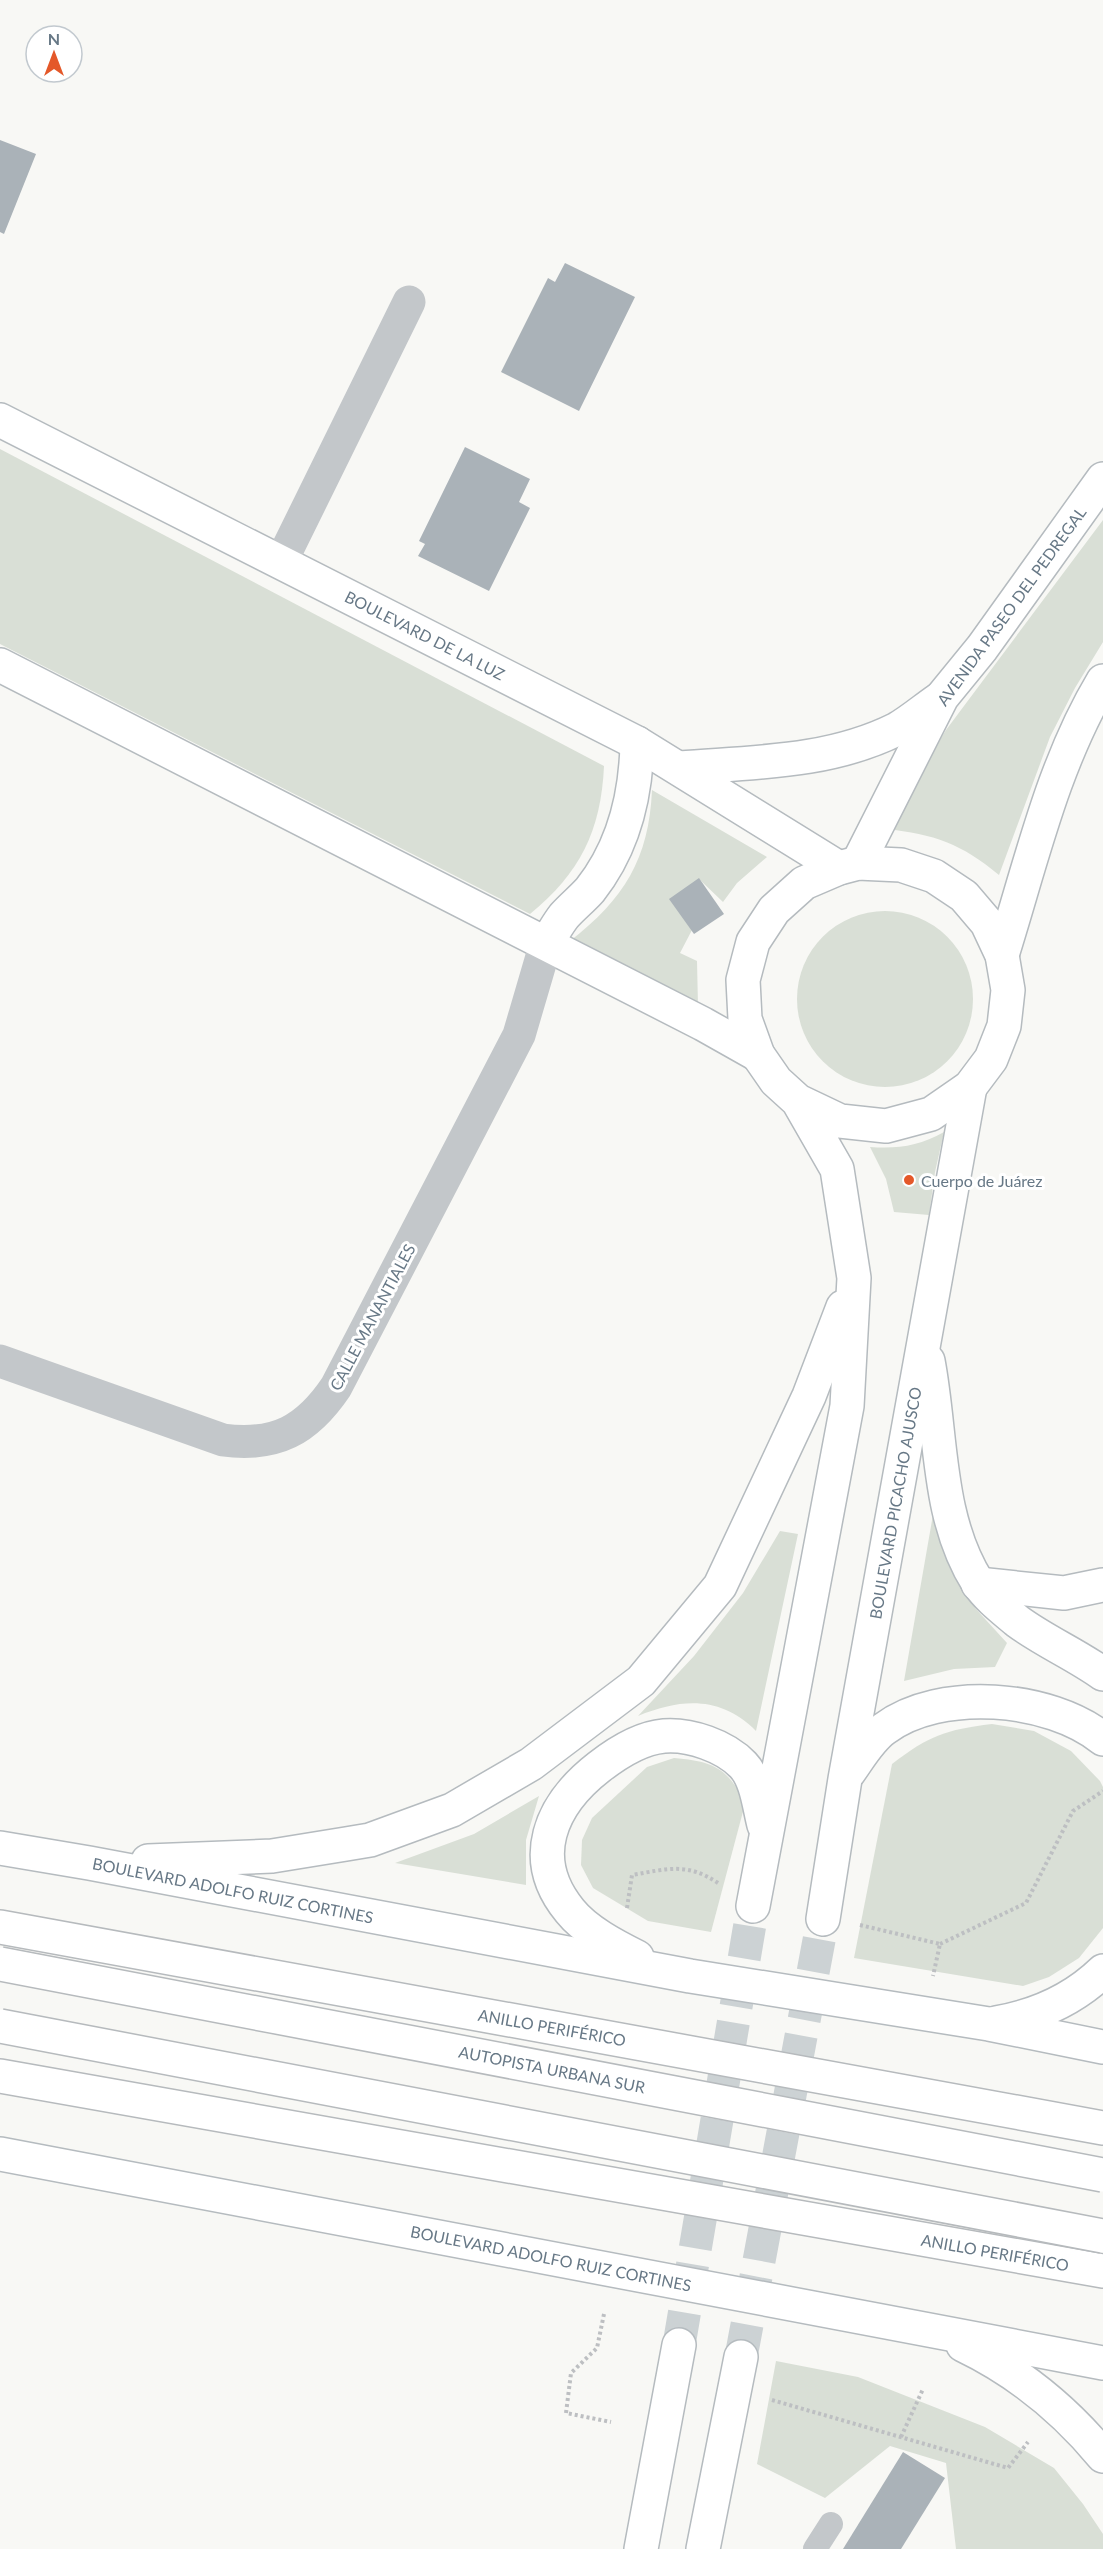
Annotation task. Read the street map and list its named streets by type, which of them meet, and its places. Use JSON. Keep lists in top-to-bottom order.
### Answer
{
  "streets": {
    "main road": [
      "AVENIDA PASEO DEL PEDREGAL",
      "BOULEVARD DE LA LUZ",
      "BOULEVARD PICACHO AJUSCO",
      "BOULEVARD ADOLFO RUIZ CORTINES",
      "ANILLO PERIFÉRICO",
      "AUTOPISTA URBANA SUR"
    ],
    "street": ["CALLE MANANTIALES"]
  },
  "crossings": [
    ["AVENIDA PASEO DEL PEDREGAL", "BOULEVARD DE LA LUZ"]
  ],
  "places": ["Cuerpo de Juárez"],
  "north": "top"
}
